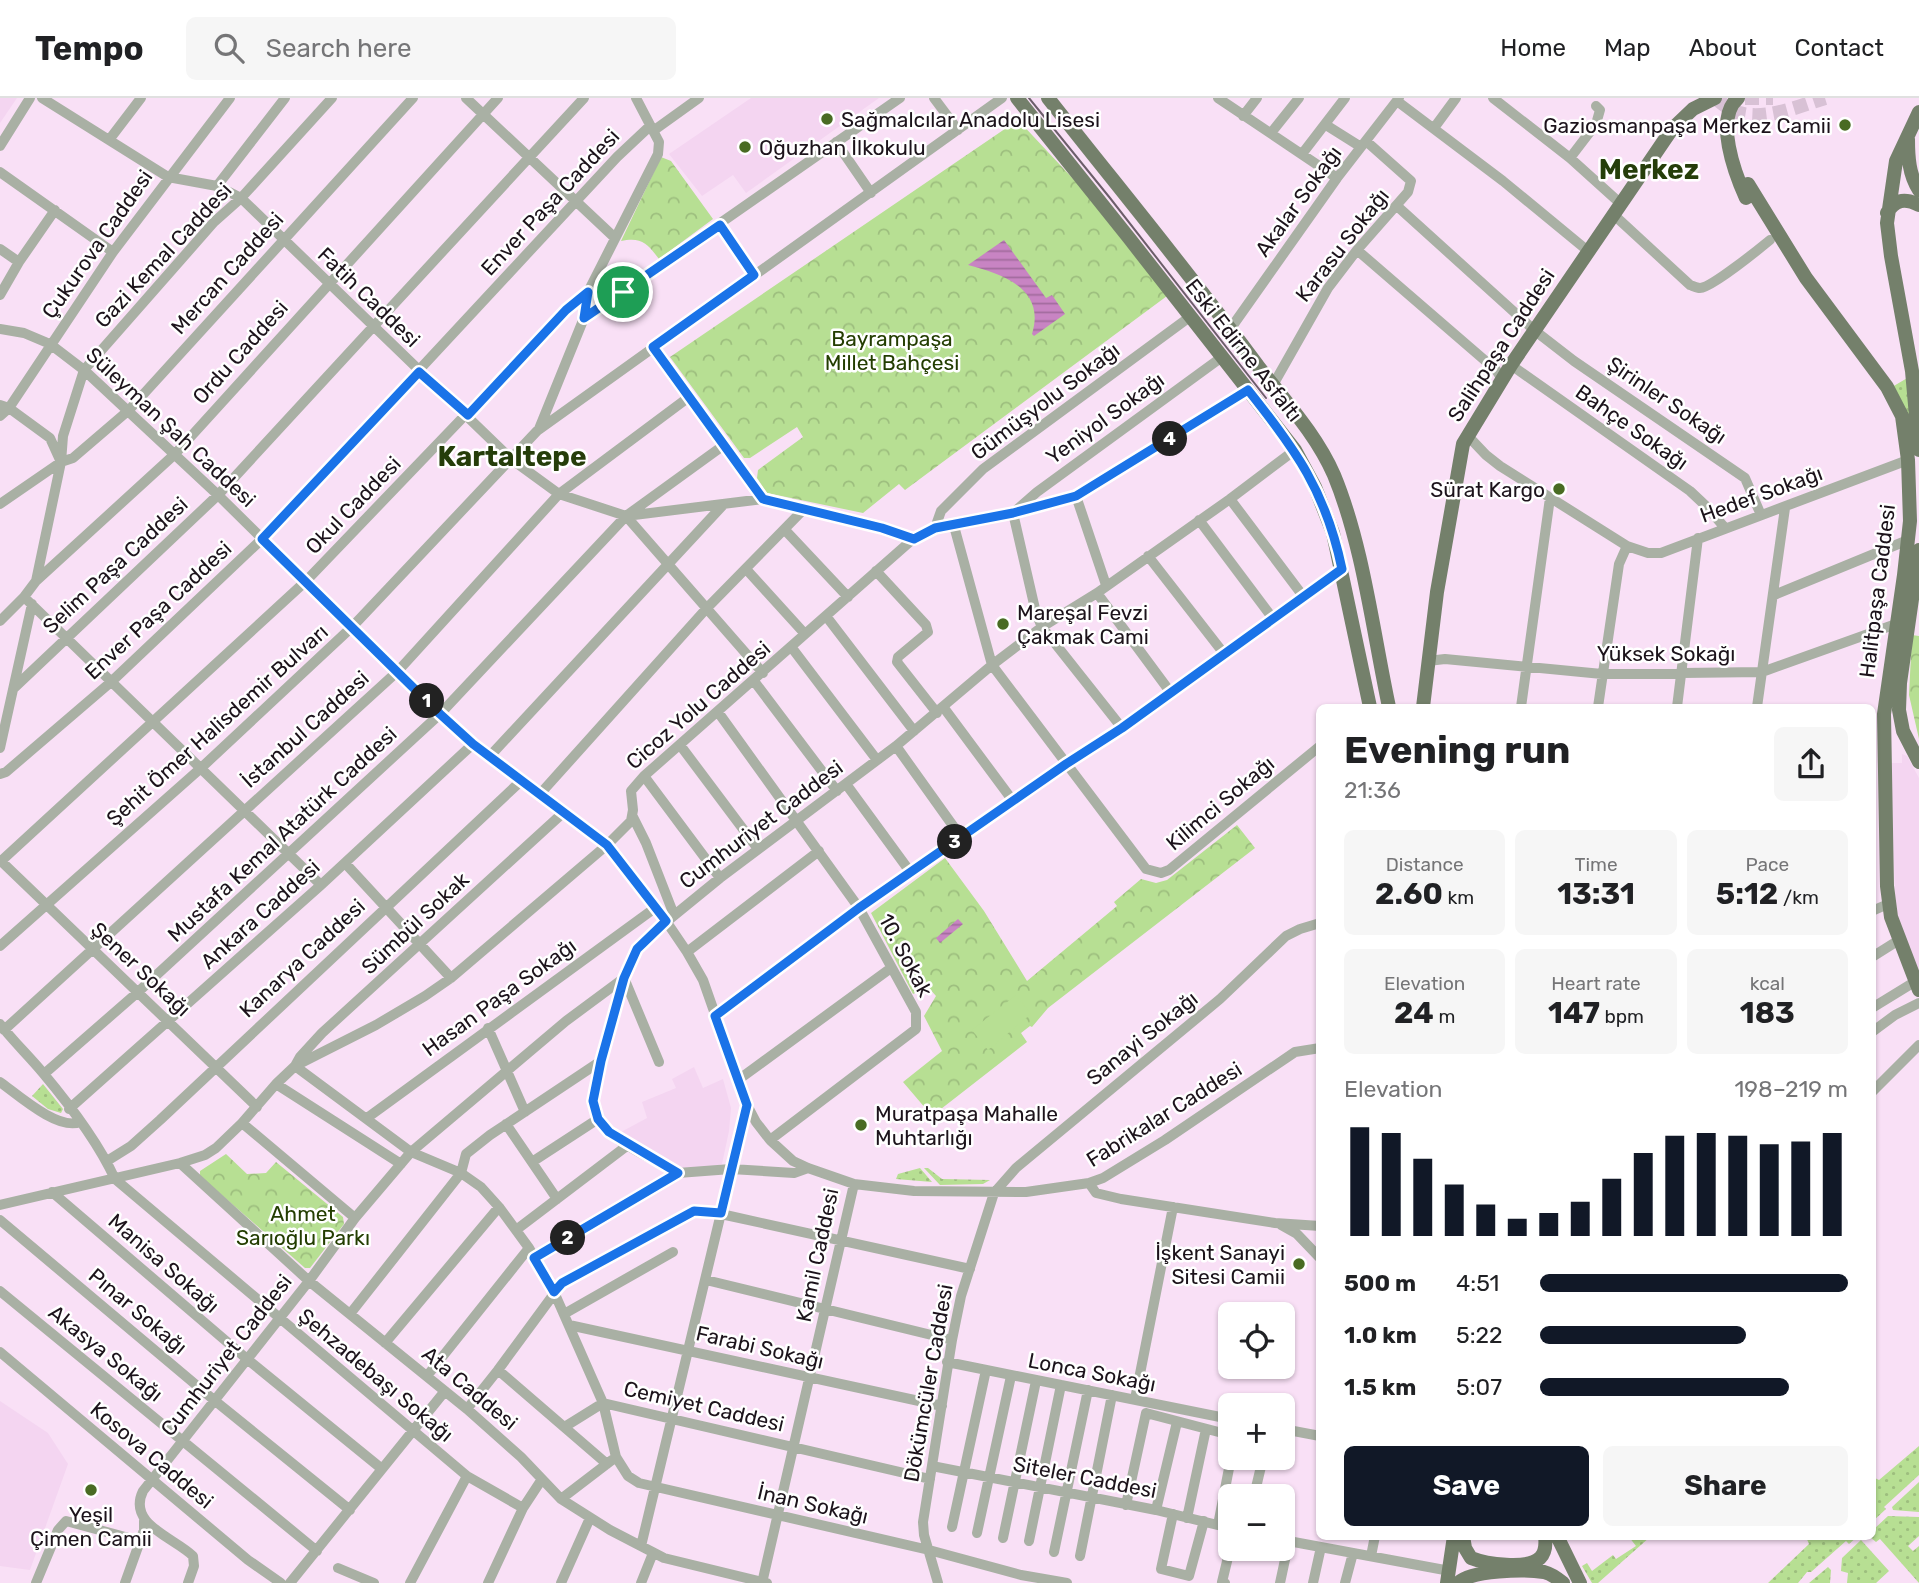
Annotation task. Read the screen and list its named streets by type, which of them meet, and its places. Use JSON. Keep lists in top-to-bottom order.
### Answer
{
  "streets": {
    "main road": ["Salihpaşa Caddesi", "Eski Edirne Asfaltı", "Halitpaşa Caddesi"],
    "street": [
      "Akalar Sokağı",
      "Enver Paşa Caddesi",
      "Çukurova Caddesi",
      "Karasu Sokağı",
      "Gazi Kemal Caddesi",
      "Mercan Caddesi",
      "Fatih Caddesi",
      "Ordu Caddesi",
      "Şirinler Sokağı",
      "Gümüşyolu Sokağı",
      "Yeniyol Sokağı",
      "Süleyman Şah Caddesi",
      "Bahçe Sokağı",
      "Hedef Sokağı",
      "Okul Caddesi",
      "Selim Paşa Caddesi",
      "Yüksek Sokağı",
      "Cicoz Yolu Caddesi",
      "Şehit Ömer Halisdemir Bulvarı",
      "İstanbul Caddesi",
      "Kilimci Sokağı",
      "Cumhuriyet Caddesi",
      "Mustafa Kemal Atatürk Caddesi",
      "Ankara Caddesi",
      "Sümbül Sokak",
      "10. Sokak",
      "Kanarya Caddesi",
      "Şener Sokağı",
      "Hasan Paşa Sokağı",
      "Sanayi Sokağı",
      "Fabrikalar Caddesi",
      "Kamil Caddesi",
      "Manisa Sokağı",
      "Pınar Sokağı",
      "Farabi Sokağı",
      "Akasya Sokağı",
      "Lonca Sokağı",
      "Şehzadebaşı Sokağı",
      "Dökümcüler Caddesi",
      "Ata Caddesi",
      "Cemiyet Caddesi",
      "Kosova Caddesi",
      "Siteler Caddesi",
      "İnan Sokağı"
    ]
  },
  "crossings": [
    ["Akalar Sokağı", "Karasu Sokağı"],
    ["Akalar Sokağı", "Eski Edirne Asfaltı"],
    ["Enver Paşa Caddesi", "Fatih Caddesi"],
    ["Enver Paşa Caddesi", "Süleyman Şah Caddesi"],
    ["Enver Paşa Caddesi", "Okul Caddesi"],
    ["Çukurova Caddesi", "Fatih Caddesi"],
    ["Çukurova Caddesi", "Süleyman Şah Caddesi"],
    ["Karasu Sokağı", "Eski Edirne Asfaltı"],
    ["Karasu Sokağı", "Şirinler Sokağı"],
    ["Gazi Kemal Caddesi", "Mercan Caddesi"],
    ["Gazi Kemal Caddesi", "Fatih Caddesi"],
    ["Gazi Kemal Caddesi", "Ordu Caddesi"],
    ["Gazi Kemal Caddesi", "Süleyman Şah Caddesi"],
    ["Mercan Caddesi", "Fatih Caddesi"],
    ["Mercan Caddesi", "Süleyman Şah Caddesi"],
    ["Fatih Caddesi", "Ordu Caddesi"],
    ["Fatih Caddesi", "Okul Caddesi"],
    ["Fatih Caddesi", "Selim Paşa Caddesi"],
    ["Fatih Caddesi", "Cicoz Yolu Caddesi"],
    ["Fatih Caddesi", "Şehit Ömer Halisdemir Bulvarı"],
    ["Fatih Caddesi", "İstanbul Caddesi"],
    ["Fatih Caddesi", "Mustafa Kemal Atatürk Caddesi"],
    ["Salihpaşa Caddesi", "Şirinler Sokağı"],
    ["Salihpaşa Caddesi", "Bahçe Sokağı"],
    ["Salihpaşa Caddesi", "Yüksek Sokağı"],
    ["Eski Edirne Asfaltı", "Gümüşyolu Sokağı"],
    ["Eski Edirne Asfaltı", "Yeniyol Sokağı"],
    ["Eski Edirne Asfaltı", "Cicoz Yolu Caddesi"],
    ["Eski Edirne Asfaltı", "Cumhuriyet Caddesi"],
    ["Ordu Caddesi", "Süleyman Şah Caddesi"],
    ["Şirinler Sokağı", "Hedef Sokağı"],
    ["Gümüşyolu Sokağı", "Cicoz Yolu Caddesi"],
    ["Yeniyol Sokağı", "Cicoz Yolu Caddesi"],
    ["Süleyman Şah Caddesi", "Okul Caddesi"],
    ["Süleyman Şah Caddesi", "Selim Paşa Caddesi"],
    ["Süleyman Şah Caddesi", "Şehit Ömer Halisdemir Bulvarı"],
    ["Süleyman Şah Caddesi", "İstanbul Caddesi"],
    ["Süleyman Şah Caddesi", "Cumhuriyet Caddesi"],
    ["Süleyman Şah Caddesi", "Mustafa Kemal Atatürk Caddesi"],
    ["Süleyman Şah Caddesi", "Ankara Caddesi"],
    ["Süleyman Şah Caddesi", "Sümbül Sokak"],
    ["Süleyman Şah Caddesi", "Kanarya Caddesi"],
    ["Süleyman Şah Caddesi", "Hasan Paşa Sokağı"],
    ["Süleyman Şah Caddesi", "Kamil Caddesi"],
    ["Bahçe Sokağı", "Hedef Sokağı"],
    ["Hedef Sokağı", "Halitpaşa Caddesi"],
    ["Okul Caddesi", "Şener Sokağı"],
    ["Halitpaşa Caddesi", "Yüksek Sokağı"],
    ["Cicoz Yolu Caddesi", "10. Sokak"],
    ["Şehit Ömer Halisdemir Bulvarı", "Şener Sokağı"],
    ["İstanbul Caddesi", "Şener Sokağı"],
    ["Cumhuriyet Caddesi", "10. Sokak"],
    ["Cumhuriyet Caddesi", "Kamil Caddesi"],
    ["Cumhuriyet Caddesi", "Manisa Sokağı"],
    ["Cumhuriyet Caddesi", "Pınar Sokağı"],
    ["Cumhuriyet Caddesi", "Akasya Sokağı"],
    ["Cumhuriyet Caddesi", "Şehzadebaşı Sokağı"],
    ["Cumhuriyet Caddesi", "Ata Caddesi"],
    ["Cumhuriyet Caddesi", "Cemiyet Caddesi"],
    ["Cumhuriyet Caddesi", "Kosova Caddesi"],
    ["Mustafa Kemal Atatürk Caddesi", "Şener Sokağı"],
    ["Ankara Caddesi", "Şener Sokağı"],
    ["Sümbül Sokak", "Cemiyet Caddesi"],
    ["10. Sokak", "Kamil Caddesi"],
    ["Kanarya Caddesi", "Şener Sokağı"],
    ["Hasan Paşa Sokağı", "Cemiyet Caddesi"],
    ["Sanayi Sokağı", "Fabrikalar Caddesi"],
    ["Sanayi Sokağı", "Dökümcüler Caddesi"],
    ["Fabrikalar Caddesi", "Kamil Caddesi"],
    ["Fabrikalar Caddesi", "Dökümcüler Caddesi"],
    ["Kamil Caddesi", "Farabi Sokağı"],
    ["Kamil Caddesi", "Ata Caddesi"],
    ["Kamil Caddesi", "Cemiyet Caddesi"],
    ["Kamil Caddesi", "İnan Sokağı"],
    ["Farabi Sokağı", "Dökümcüler Caddesi"],
    ["Farabi Sokağı", "Cemiyet Caddesi"],
    ["Lonca Sokağı", "Dökümcüler Caddesi"],
    ["Dökümcüler Caddesi", "Cemiyet Caddesi"],
    ["Dökümcüler Caddesi", "Siteler Caddesi"],
    ["Dökümcüler Caddesi", "İnan Sokağı"],
    ["Cemiyet Caddesi", "İnan Sokağı"]
  ],
  "districts": ["Merkez", "Kartaltepe"],
  "parks": ["Bayrampaşa Millet Bahçesi", "Ahmet Sarıoğlu Parkı"],
  "places": [
    "Sağmalcılar Anadolu Lisesi",
    "Gaziosmanpaşa Merkez Camii",
    "Oğuzhan İlkokulu",
    "Sürat Kargo",
    "Mareşal Fevzi Çakmak Cami",
    "Muratpaşa Mahalle Muhtarlığı",
    "İşkent Sanayi Sitesi Camii",
    "Yeşil Çimen Camii"
  ],
  "page": {
    "header": "Tempo",
    "search": "Search here",
    "nav": [
      "Home",
      "Map",
      "About",
      "Contact"
    ],
    "pins": [
      "4",
      "1",
      "3",
      "2"
    ],
    "heading": ["Evening run", "21:36"],
    "stats": [
      ["Distance", "2.60 km"],
      ["Time", "13:31"],
      ["Pace", "5:12 /km"],
      ["Elevation", "24 m"],
      ["Heart rate", "147 bpm"],
      ["kcal", "183"]
    ],
    "chart": ["Elevation", "198–219 m"],
    "list": [
      {
        "name": "500 m",
        "note": "4:51"
      },
      {
        "name": "1.0 km",
        "note": "5:22"
      },
      {
        "name": "1.5 km",
        "note": "5:07"
      }
    ],
    "map_buttons": ["+", "−"],
    "buttons": ["Save", "Share"]
  }
}
